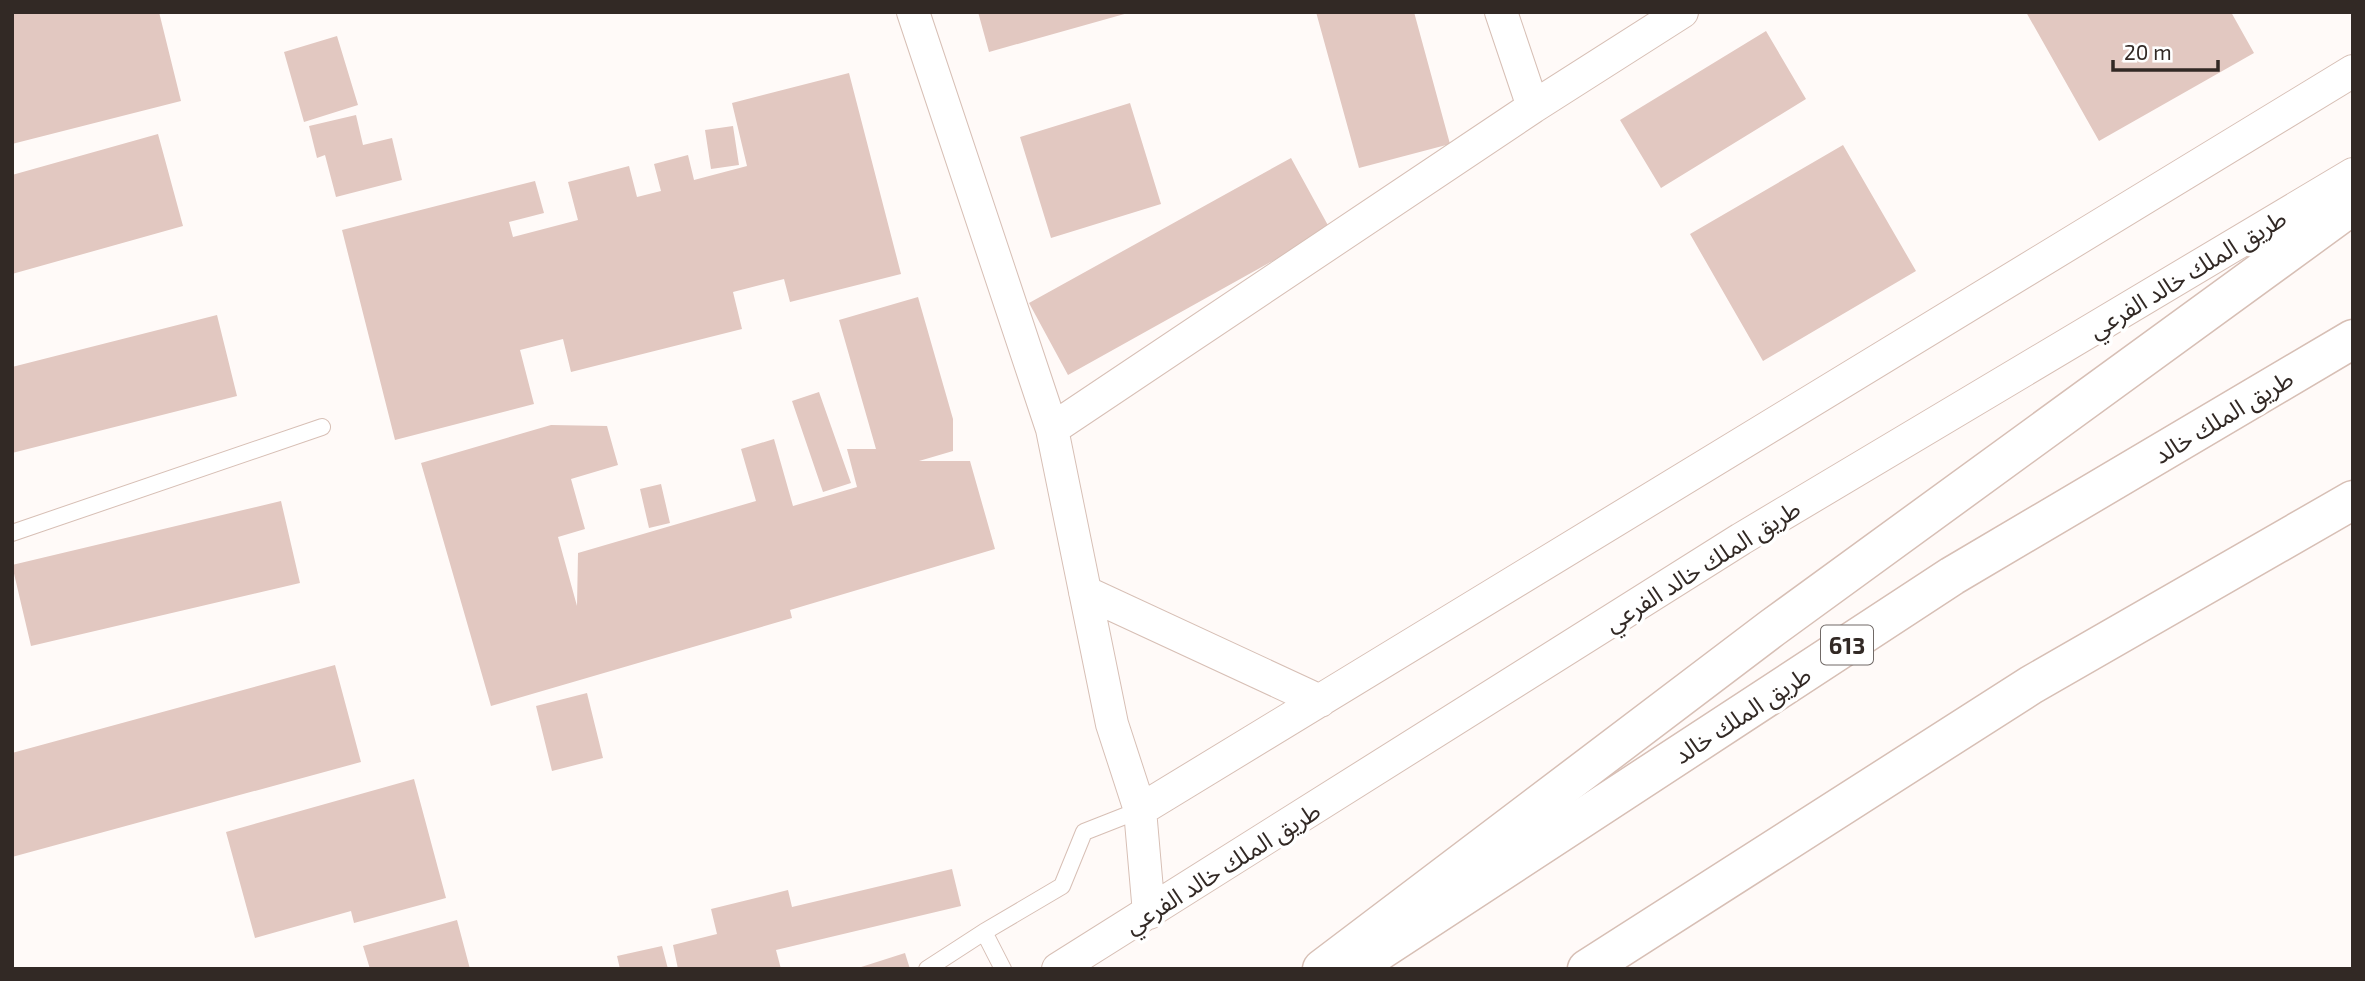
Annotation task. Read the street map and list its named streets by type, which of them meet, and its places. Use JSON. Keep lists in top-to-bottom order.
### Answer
{
  "streets": {
    "main road": ["طريق الملك خالد", "613"],
    "street": ["طريق الملك خالد الفرعي"]
  },
  "scale_bar": "20 m"
}
